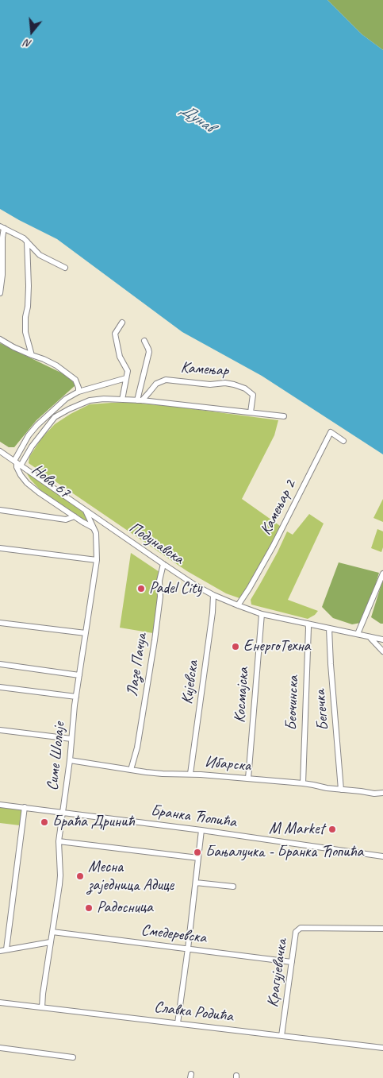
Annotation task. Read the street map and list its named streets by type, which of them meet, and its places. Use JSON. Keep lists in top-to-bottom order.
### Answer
{
  "streets": {
    "street": [
      "Камењар",
      "Нова 67",
      "Камењар 2",
      "Подунавска",
      "Лазе Пачуа",
      "Кијевска",
      "Космајска",
      "Беочинска",
      "Бегечка",
      "Симе Шолаје",
      "Ибарска",
      "Бранка Ћопића",
      "Смедеревска",
      "Крагујевачка",
      "Славка Родића"
    ]
  },
  "crossings": [
    ["Нова 67", "Подунавска"],
    ["Нова 67", "Симе Шолаје"],
    ["Камењар 2", "Подунавска"],
    ["Подунавска", "Лазе Пачуа"],
    ["Подунавска", "Кијевска"],
    ["Подунавска", "Космајска"],
    ["Подунавска", "Беочинска"],
    ["Подунавска", "Бегечка"],
    ["Подунавска", "Симе Шолаје"],
    ["Лазе Пачуа", "Ибарска"],
    ["Кијевска", "Ибарска"],
    ["Космајска", "Ибарска"],
    ["Беочинска", "Ибарска"],
    ["Бегечка", "Ибарска"],
    ["Симе Шолаје", "Ибарска"],
    ["Симе Шолаје", "Бранка Ћопића"],
    ["Симе Шолаје", "Смедеревска"],
    ["Симе Шолаје", "Славка Родића"],
    ["Смедеревска", "Крагујевачка"],
    ["Крагујевачка", "Славка Родића"]
  ],
  "water": ["Дунав"],
  "places": [
    "Padel City",
    "ЕнергоТехна",
    "Браћа Дринић",
    "M Market",
    "Бањалучка - Бранка Ћопића",
    "Месна заједница Адице",
    "Радосница"
  ],
  "north": "bottom"
}
